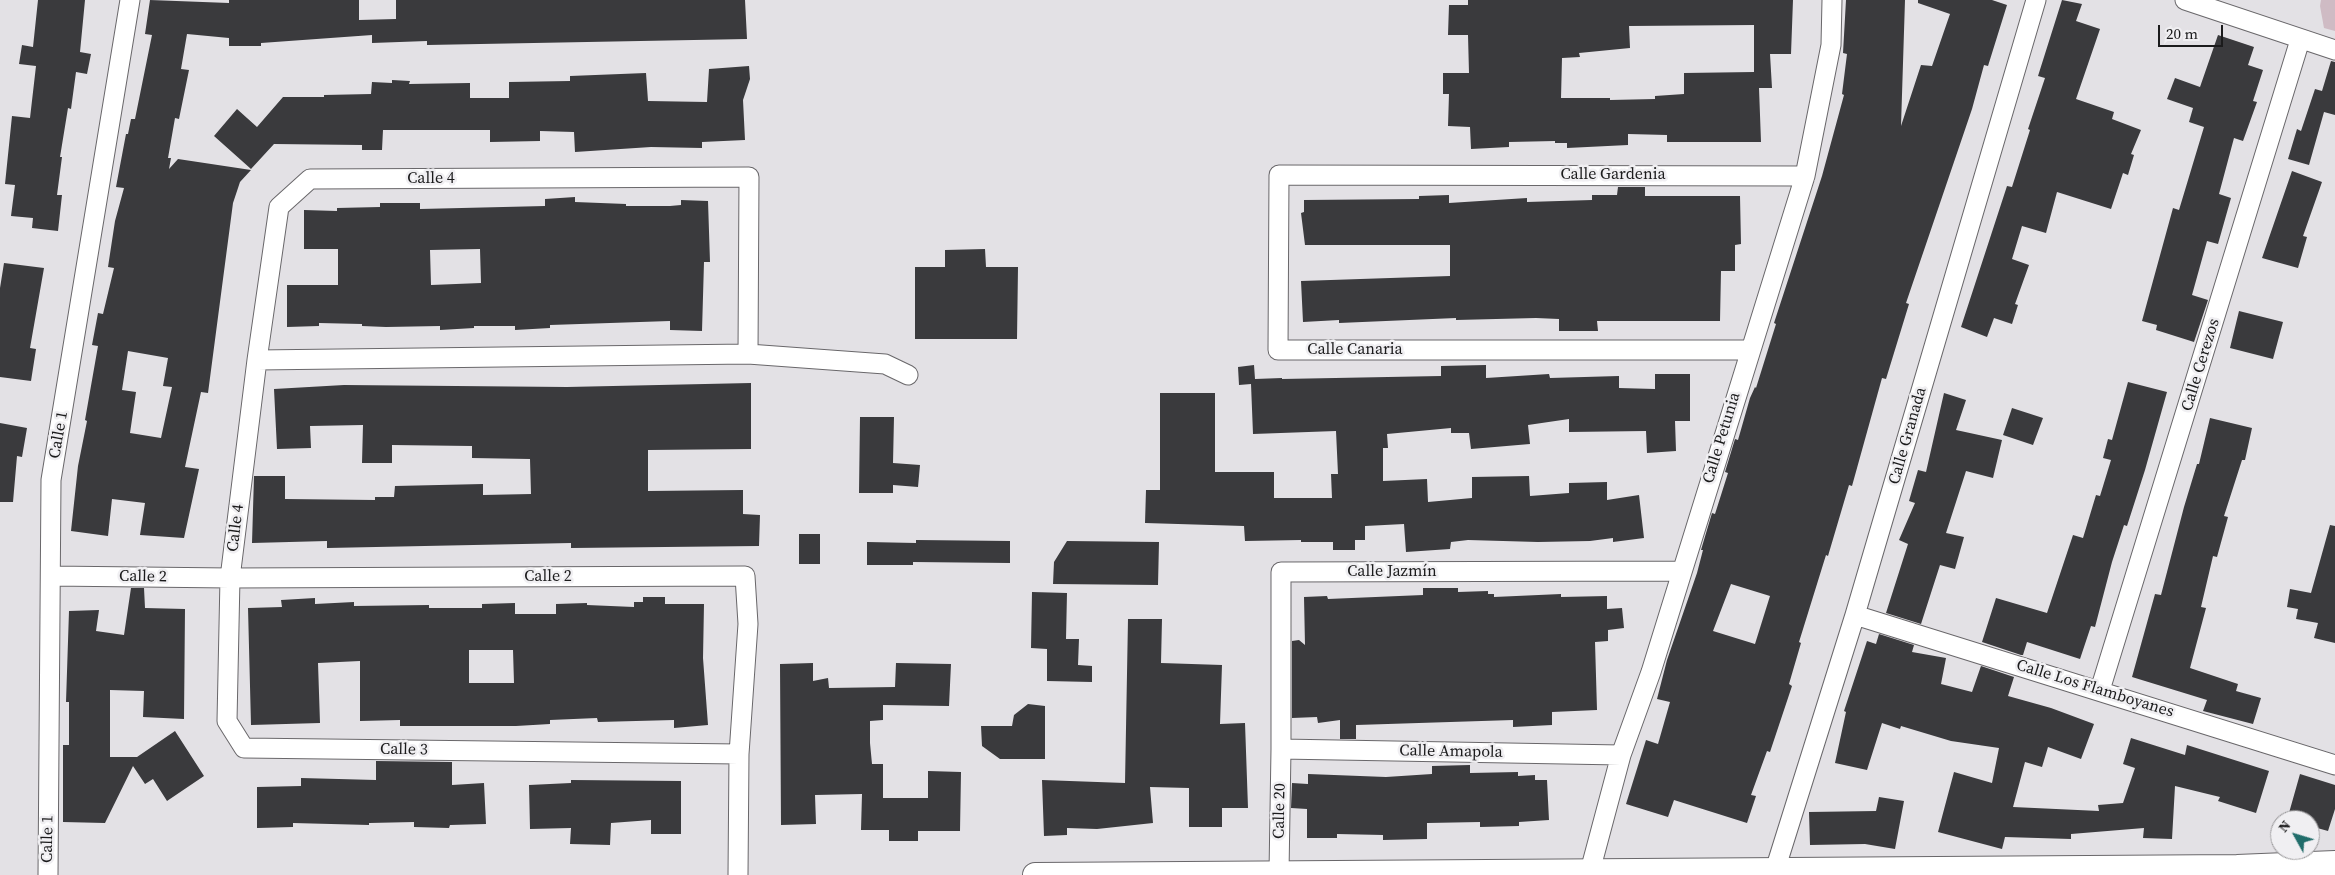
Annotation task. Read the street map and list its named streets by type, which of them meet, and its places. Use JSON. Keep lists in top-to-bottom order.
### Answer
{
  "streets": {
    "street": [
      "Calle Gardenia",
      "Calle 4",
      "Calle Canaria",
      "Calle Cerezos",
      "Calle 1",
      "Calle Granada",
      "Calle Petunia",
      "Calle Jazmín",
      "Calle 2",
      "Calle Los Flamboyanes",
      "Calle 3",
      "Calle Amapola",
      "Calle 20"
    ]
  },
  "crossings": [
    ["Calle Gardenia", "Calle Canaria"],
    ["Calle Gardenia", "Calle Petunia"],
    ["Calle 4", "Calle 2"],
    ["Calle 4", "Calle 3"],
    ["Calle Canaria", "Calle Petunia"],
    ["Calle Cerezos", "Calle Los Flamboyanes"],
    ["Calle 1", "Calle 2"],
    ["Calle Granada", "Calle Los Flamboyanes"],
    ["Calle Petunia", "Calle Jazmín"],
    ["Calle Petunia", "Calle Amapola"],
    ["Calle Jazmín", "Calle Amapola"],
    ["Calle Jazmín", "Calle 20"],
    ["Calle 2", "Calle 3"],
    ["Calle Amapola", "Calle 20"]
  ],
  "scale_bar": "20 m",
  "north": "top left"
}
